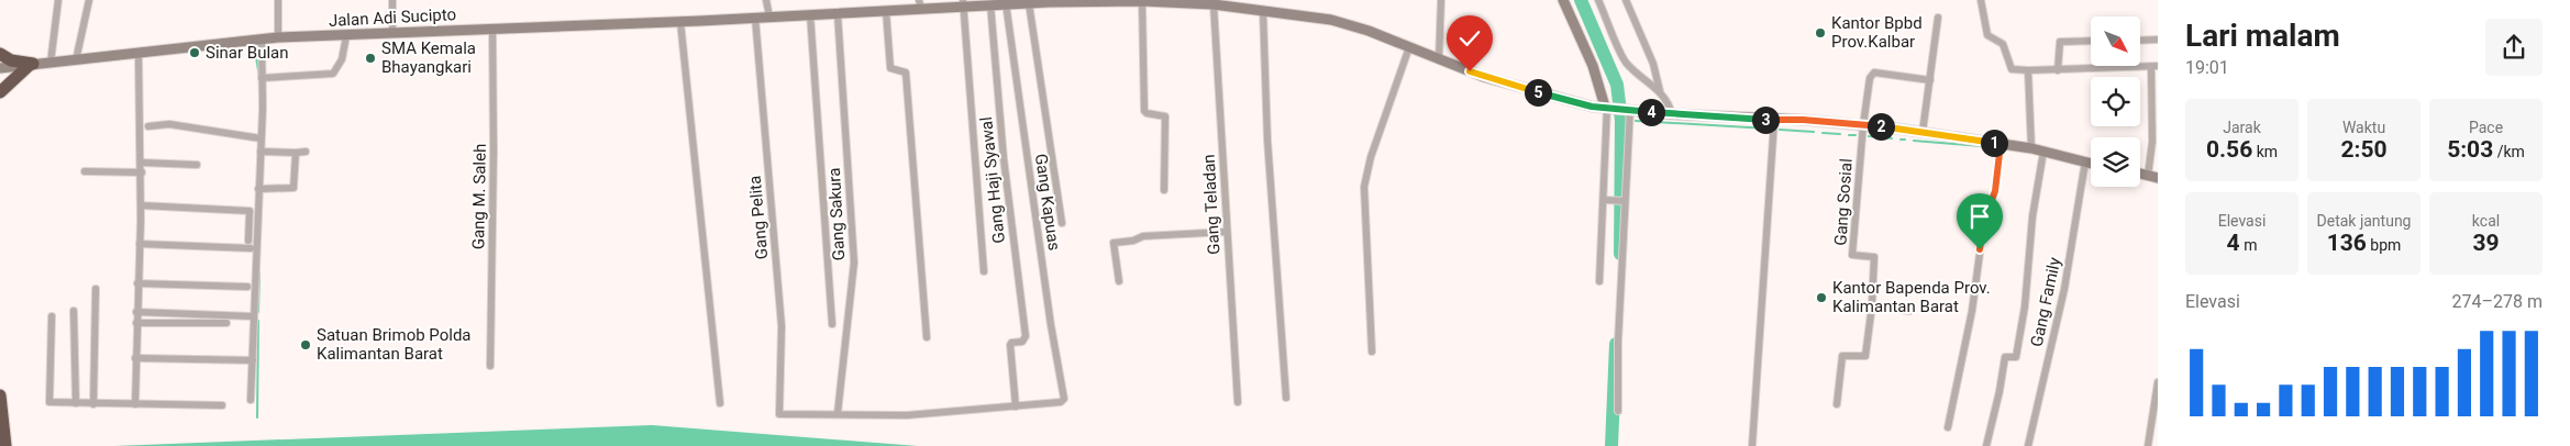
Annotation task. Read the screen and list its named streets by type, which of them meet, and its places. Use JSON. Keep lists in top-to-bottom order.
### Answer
{
  "streets": {
    "main road": ["Jalan Adi Sucipto"],
    "street": [
      "Gang Haji Syawal",
      "Gang M. Saleh",
      "Gang Kapuas",
      "Gang Sosial",
      "Gang Teladan",
      "Gang Sakura",
      "Gang Pelita",
      "Gang Family"
    ]
  },
  "crossings": [
    ["Jalan Adi Sucipto", "Gang Haji Syawal"],
    ["Jalan Adi Sucipto", "Gang M. Saleh"],
    ["Jalan Adi Sucipto", "Gang Kapuas"],
    ["Jalan Adi Sucipto", "Gang Sosial"],
    ["Jalan Adi Sucipto", "Gang Teladan"],
    ["Jalan Adi Sucipto", "Gang Sakura"],
    ["Jalan Adi Sucipto", "Gang Pelita"],
    ["Jalan Adi Sucipto", "Gang Family"],
    ["Gang Haji Syawal", "Gang Kapuas"],
    ["Gang Sakura", "Gang Pelita"]
  ],
  "places": [
    "Kantor Bpbd Prov.Kalbar",
    "Sinar Bulan",
    "SMA Kemala Bhayangkari",
    "Kantor Bapenda Prov. Kalimantan Barat",
    "Satuan Brimob Polda Kalimantan Barat"
  ],
  "north": "bottom right",
  "page": {
    "heading": ["Lari malam", "19:01"],
    "pins": [
      "5",
      "4",
      "3",
      "2",
      "1"
    ],
    "stats": [
      ["Jarak", "0.56 km"],
      ["Waktu", "2:50"],
      ["Pace", "5:03 /km"],
      ["Elevasi", "4 m"],
      ["Detak jantung", "136 bpm"],
      ["kcal", "39"]
    ],
    "chart": ["Elevasi", "274–278 m"]
  }
}
